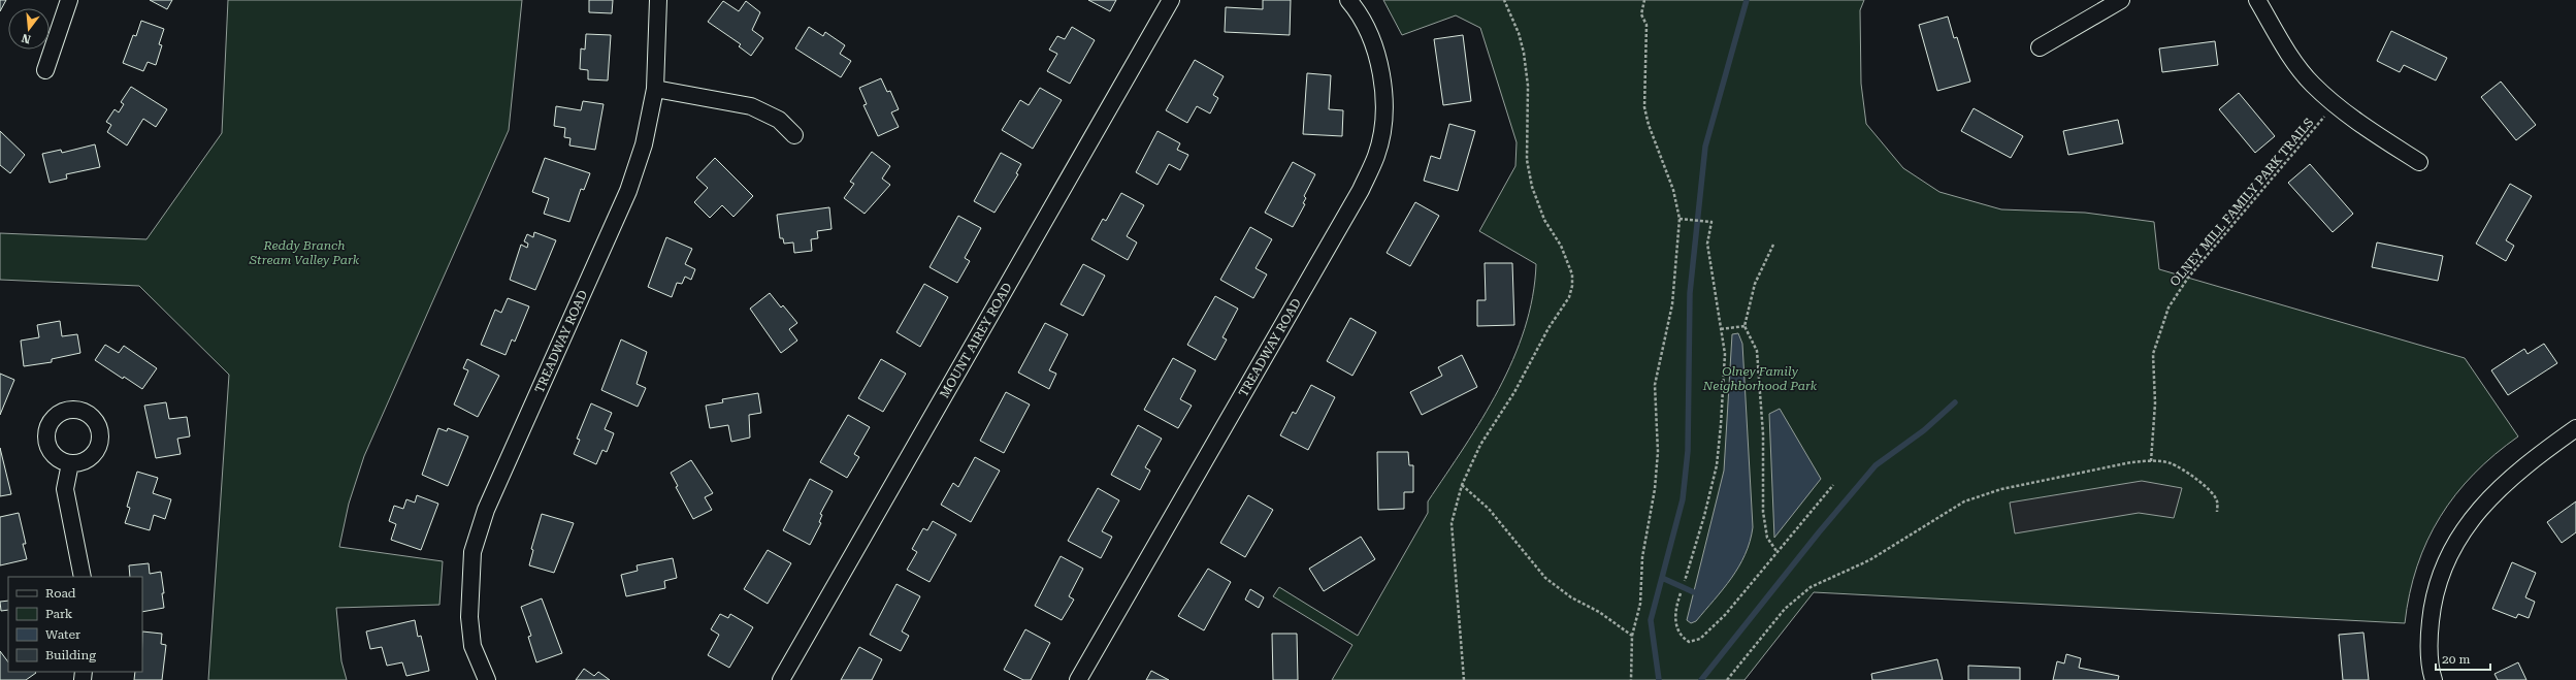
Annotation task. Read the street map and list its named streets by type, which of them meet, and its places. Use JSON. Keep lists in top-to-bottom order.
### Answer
{
  "streets": {
    "street": ["MOUNT AIREY ROAD", "TREADWAY ROAD"],
    "path": ["OLNEY MILL FAMILY PARK TRAILS"]
  },
  "parks": ["Reddy Branch Stream Valley Park", "Olney Family Neighborhood Park"],
  "legend": [
    "Road",
    "Park",
    "Water",
    "Building"
  ],
  "scale_bar": "20 m",
  "north": "bottom"
}
